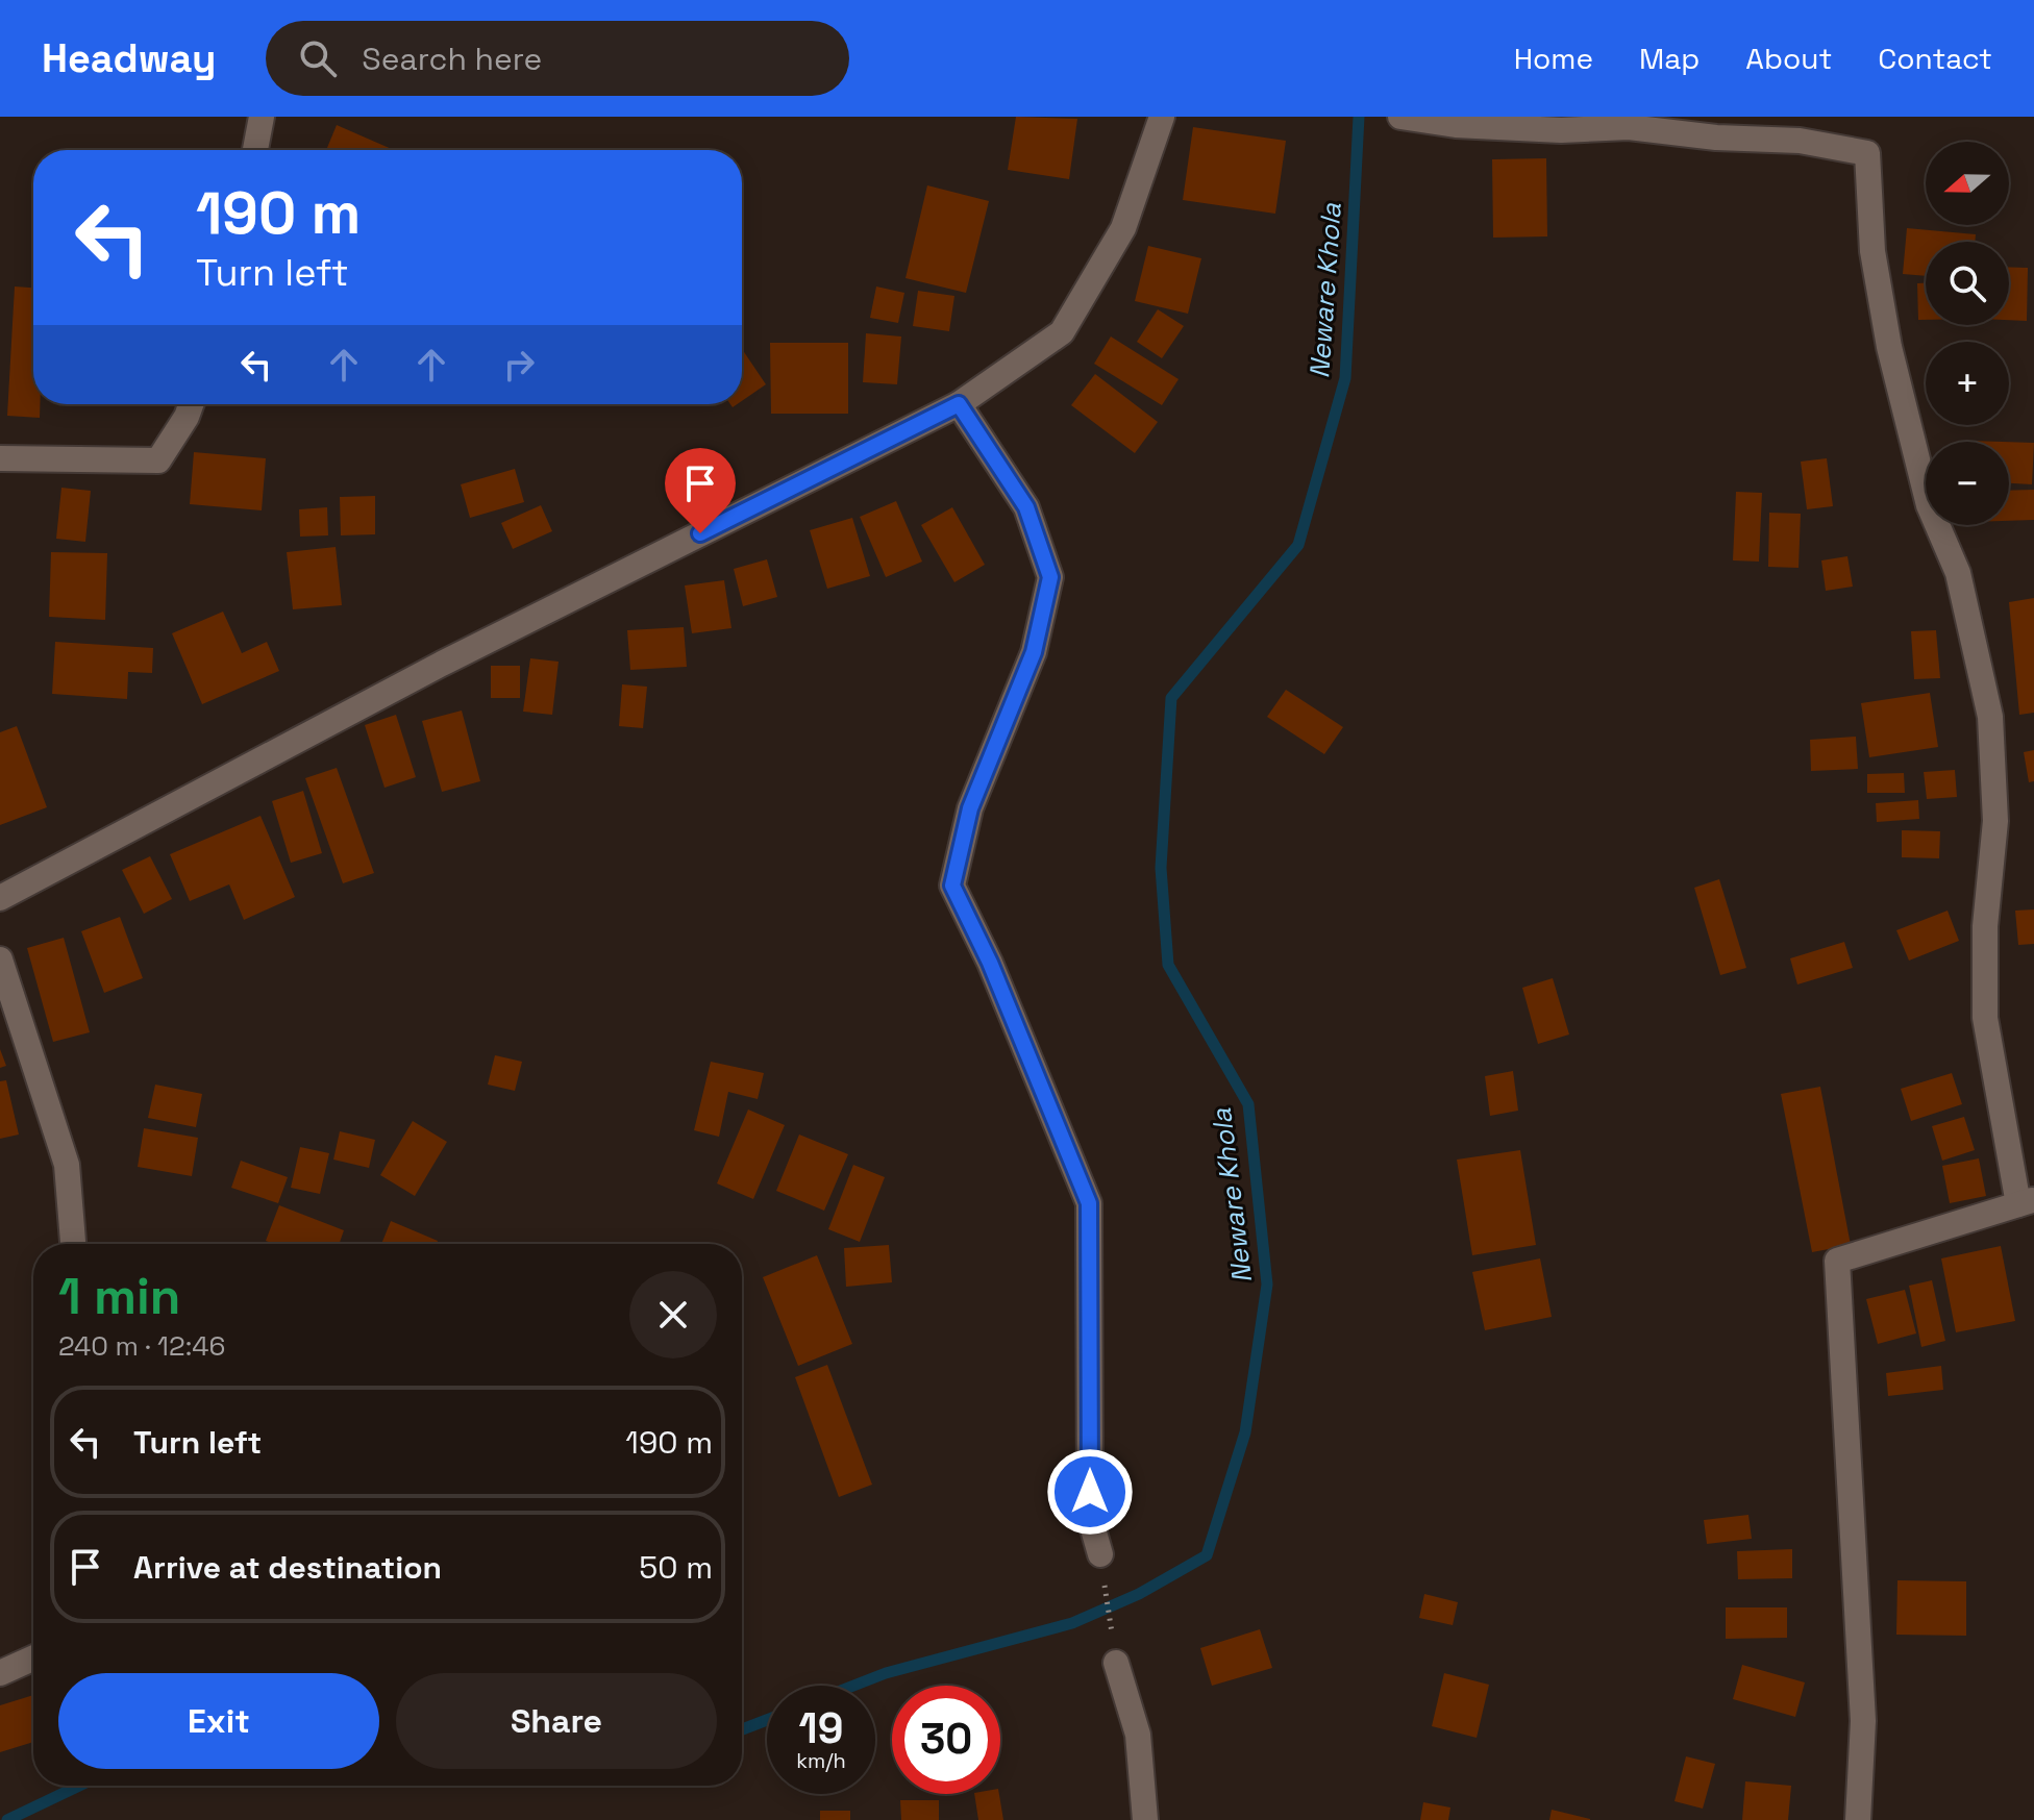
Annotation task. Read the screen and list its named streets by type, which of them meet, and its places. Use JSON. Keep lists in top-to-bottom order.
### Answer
{
  "water": ["Neware Khola"],
  "north": "left",
  "page": {
    "header": "Headway",
    "search": "Search here",
    "nav": [
      "Home",
      "Map",
      "About",
      "Contact"
    ],
    "map_buttons": ["+", "−"],
    "turn": ["190 m", "Turn left"],
    "heading": ["1 min", "240 m · 12:46"],
    "list": [
      {
        "name": "Turn left",
        "value": "190 m"
      },
      {
        "name": "Arrive at destination",
        "value": "50 m"
      }
    ],
    "buttons": ["Exit", "Share"],
    "speed": "19 km/h",
    "limit": "30"
  }
}
